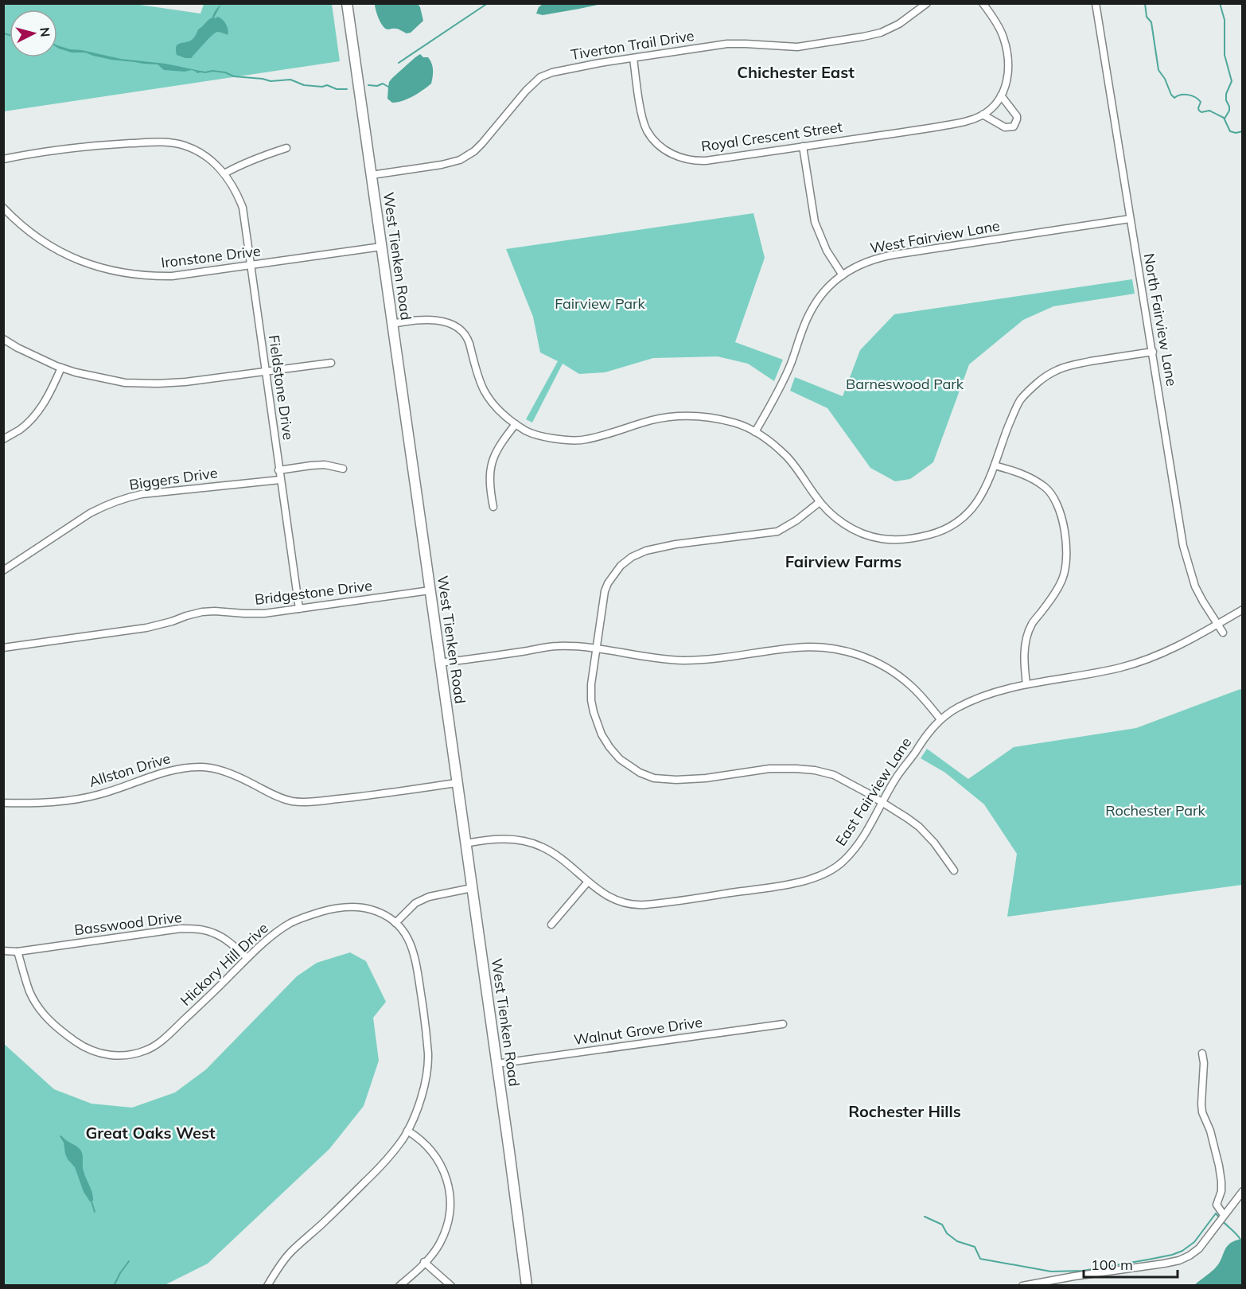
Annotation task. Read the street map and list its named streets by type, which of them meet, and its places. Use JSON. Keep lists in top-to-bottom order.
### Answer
{
  "streets": {
    "street": [
      "Tiverton Trail Drive",
      "Royal Crescent Street",
      "West Fairview Lane",
      "West Tienken Road",
      "Ironstone Drive",
      "North Fairview Lane",
      "Fieldstone Drive",
      "Biggers Drive",
      "Bridgestone Drive",
      "Allston Drive",
      "East Fairview Lane",
      "Basswood Drive",
      "Hickory Hill Drive",
      "Walnut Grove Drive"
    ]
  },
  "crossings": [
    ["Tiverton Trail Drive", "Royal Crescent Street"],
    ["Tiverton Trail Drive", "West Tienken Road"],
    ["West Fairview Lane", "North Fairview Lane"],
    ["West Tienken Road", "Ironstone Drive"],
    ["West Tienken Road", "Bridgestone Drive"],
    ["West Tienken Road", "Allston Drive"],
    ["West Tienken Road", "East Fairview Lane"],
    ["West Tienken Road", "Walnut Grove Drive"],
    ["Ironstone Drive", "Fieldstone Drive"],
    ["North Fairview Lane", "East Fairview Lane"],
    ["Fieldstone Drive", "Biggers Drive"],
    ["Fieldstone Drive", "Bridgestone Drive"],
    ["Basswood Drive", "Hickory Hill Drive"]
  ],
  "districts": [
    "Chichester East",
    "Fairview Farms",
    "Rochester Hills",
    "Great Oaks West"
  ],
  "parks": ["Fairview Park", "Barneswood Park", "Rochester Park"],
  "scale_bar": "100 m",
  "north": "right"
}
